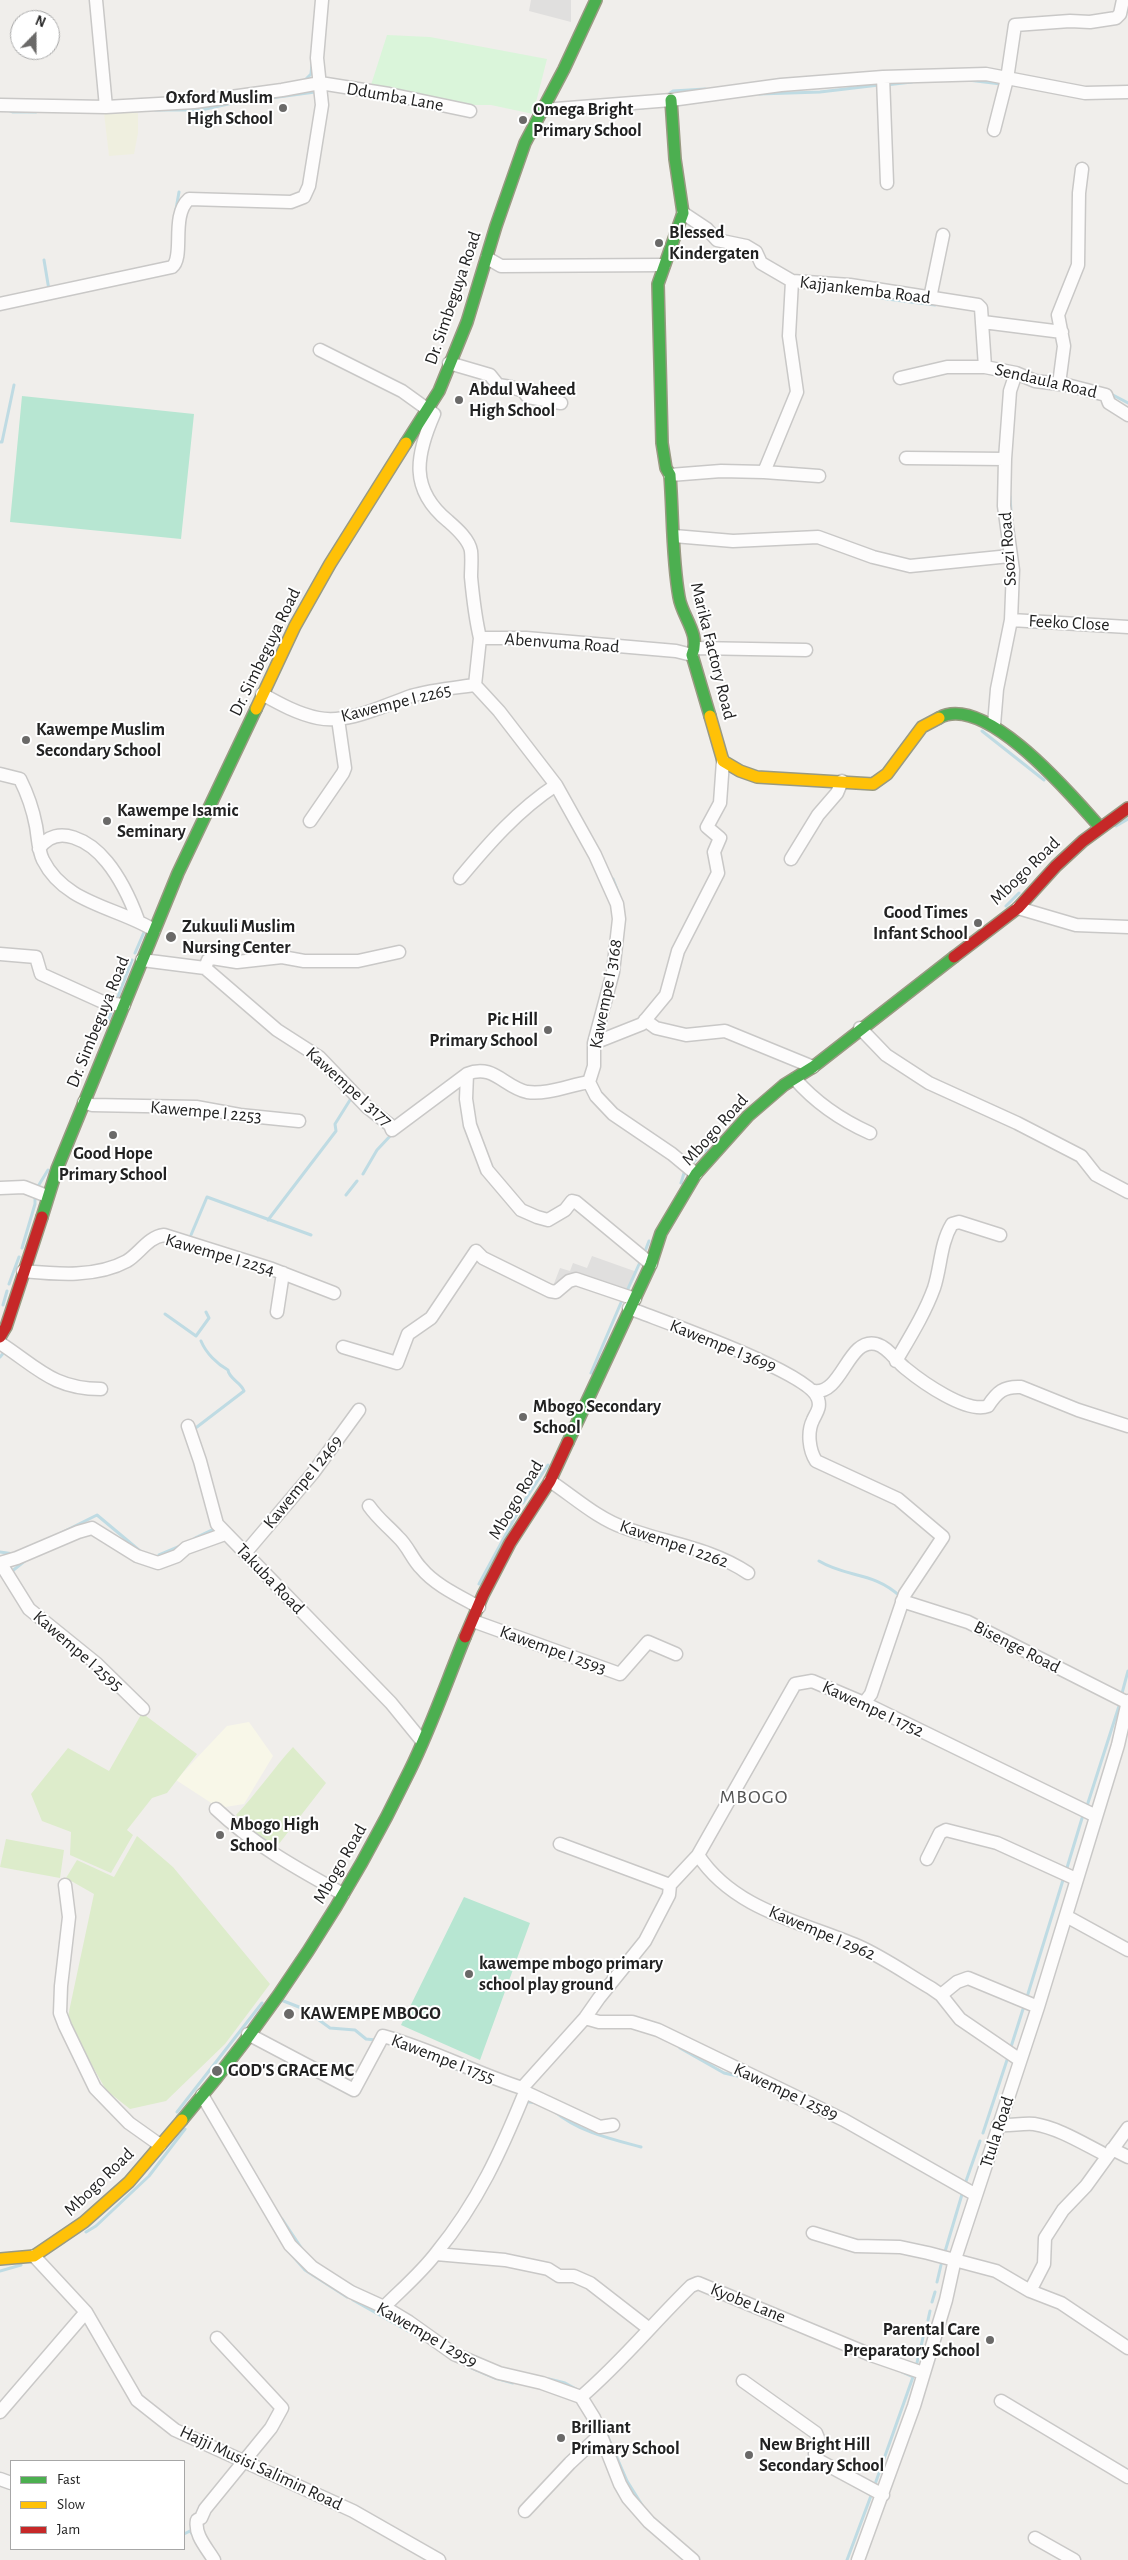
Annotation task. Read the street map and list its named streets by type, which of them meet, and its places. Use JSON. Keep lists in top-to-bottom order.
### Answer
{
  "streets": {
    "street": [
      "Ddumba Lane",
      "Kajjankemba Road",
      "Dr. Simbeguya Road",
      "Sendaula Road",
      "Ssozi Road",
      "Feeko Close",
      "Abenvuma Road",
      "Marika Factory Road",
      "Kawempe I 2265",
      "Mbogo Road",
      "Kawempe I 3168",
      "Kawempe I 3177",
      "Kawempe I 2253",
      "Kawempe I 2254",
      "Kawempe I 3699",
      "Kawempe I 2469",
      "Kawempe I 2262",
      "Takuba Road",
      "Bisenge Road",
      "Kawempe I 2593",
      "Kawempe I 2595",
      "Kawempe I 1752",
      "Kawempe I 2962",
      "Kawempe I 1755",
      "Kawempe I 2589",
      "Ttula Road",
      "Kyobe Lane",
      "Kawempe I 2959",
      "Hajji Musisi Salimin Road"
    ]
  },
  "crossings": [
    ["Kajjankemba Road", "Marika Factory Road"],
    ["Dr. Simbeguya Road", "Kawempe I 2265"],
    ["Dr. Simbeguya Road", "Kawempe I 2253"],
    ["Dr. Simbeguya Road", "Kawempe I 2254"],
    ["Sendaula Road", "Ssozi Road"],
    ["Ssozi Road", "Feeko Close"],
    ["Abenvuma Road", "Marika Factory Road"],
    ["Abenvuma Road", "Kawempe I 2265"],
    ["Abenvuma Road", "Kawempe I 3168"],
    ["Kawempe I 2265", "Kawempe I 3168"],
    ["Mbogo Road", "Kawempe I 3699"],
    ["Mbogo Road", "Kawempe I 2262"],
    ["Mbogo Road", "Takuba Road"],
    ["Mbogo Road", "Kawempe I 2593"],
    ["Mbogo Road", "Kawempe I 1755"],
    ["Mbogo Road", "Kawempe I 2959"],
    ["Mbogo Road", "Hajji Musisi Salimin Road"],
    ["Kawempe I 2469", "Takuba Road"],
    ["Takuba Road", "Kawempe I 2595"],
    ["Bisenge Road", "Ttula Road"],
    ["Kawempe I 1752", "Kawempe I 2962"],
    ["Kawempe I 1752", "Kawempe I 1755"],
    ["Kawempe I 1752", "Kawempe I 2589"],
    ["Kawempe I 1752", "Ttula Road"],
    ["Kawempe I 1752", "Kawempe I 2959"],
    ["Kawempe I 2962", "Ttula Road"],
    ["Kawempe I 2589", "Ttula Road"],
    ["Ttula Road", "Kyobe Lane"],
    ["Kyobe Lane", "Kawempe I 2959"]
  ],
  "districts": ["MBOGO"],
  "places": [
    "Oxford Muslim High School",
    "Omega Bright Primary School",
    "Blessed Kindergaten",
    "Abdul Waheed High School",
    "Kawempe Muslim Secondary School",
    "Kawempe Isamic Seminary",
    "Good Times Infant School",
    "Zukuuli Muslim Nursing Center",
    "Pic Hill Primary School",
    "Good Hope Primary School",
    "Mbogo Secondary School",
    "Mbogo High School",
    "kawempe mbogo primary school play ground",
    "KAWEMPE MBOGO",
    "GOD'S GRACE MC",
    "Parental Care Preparatory School",
    "Brilliant Primary School",
    "New Bright Hill Secondary School"
  ],
  "legend": ["Fast", "Slow", "Jam"],
  "north": "top"
}
